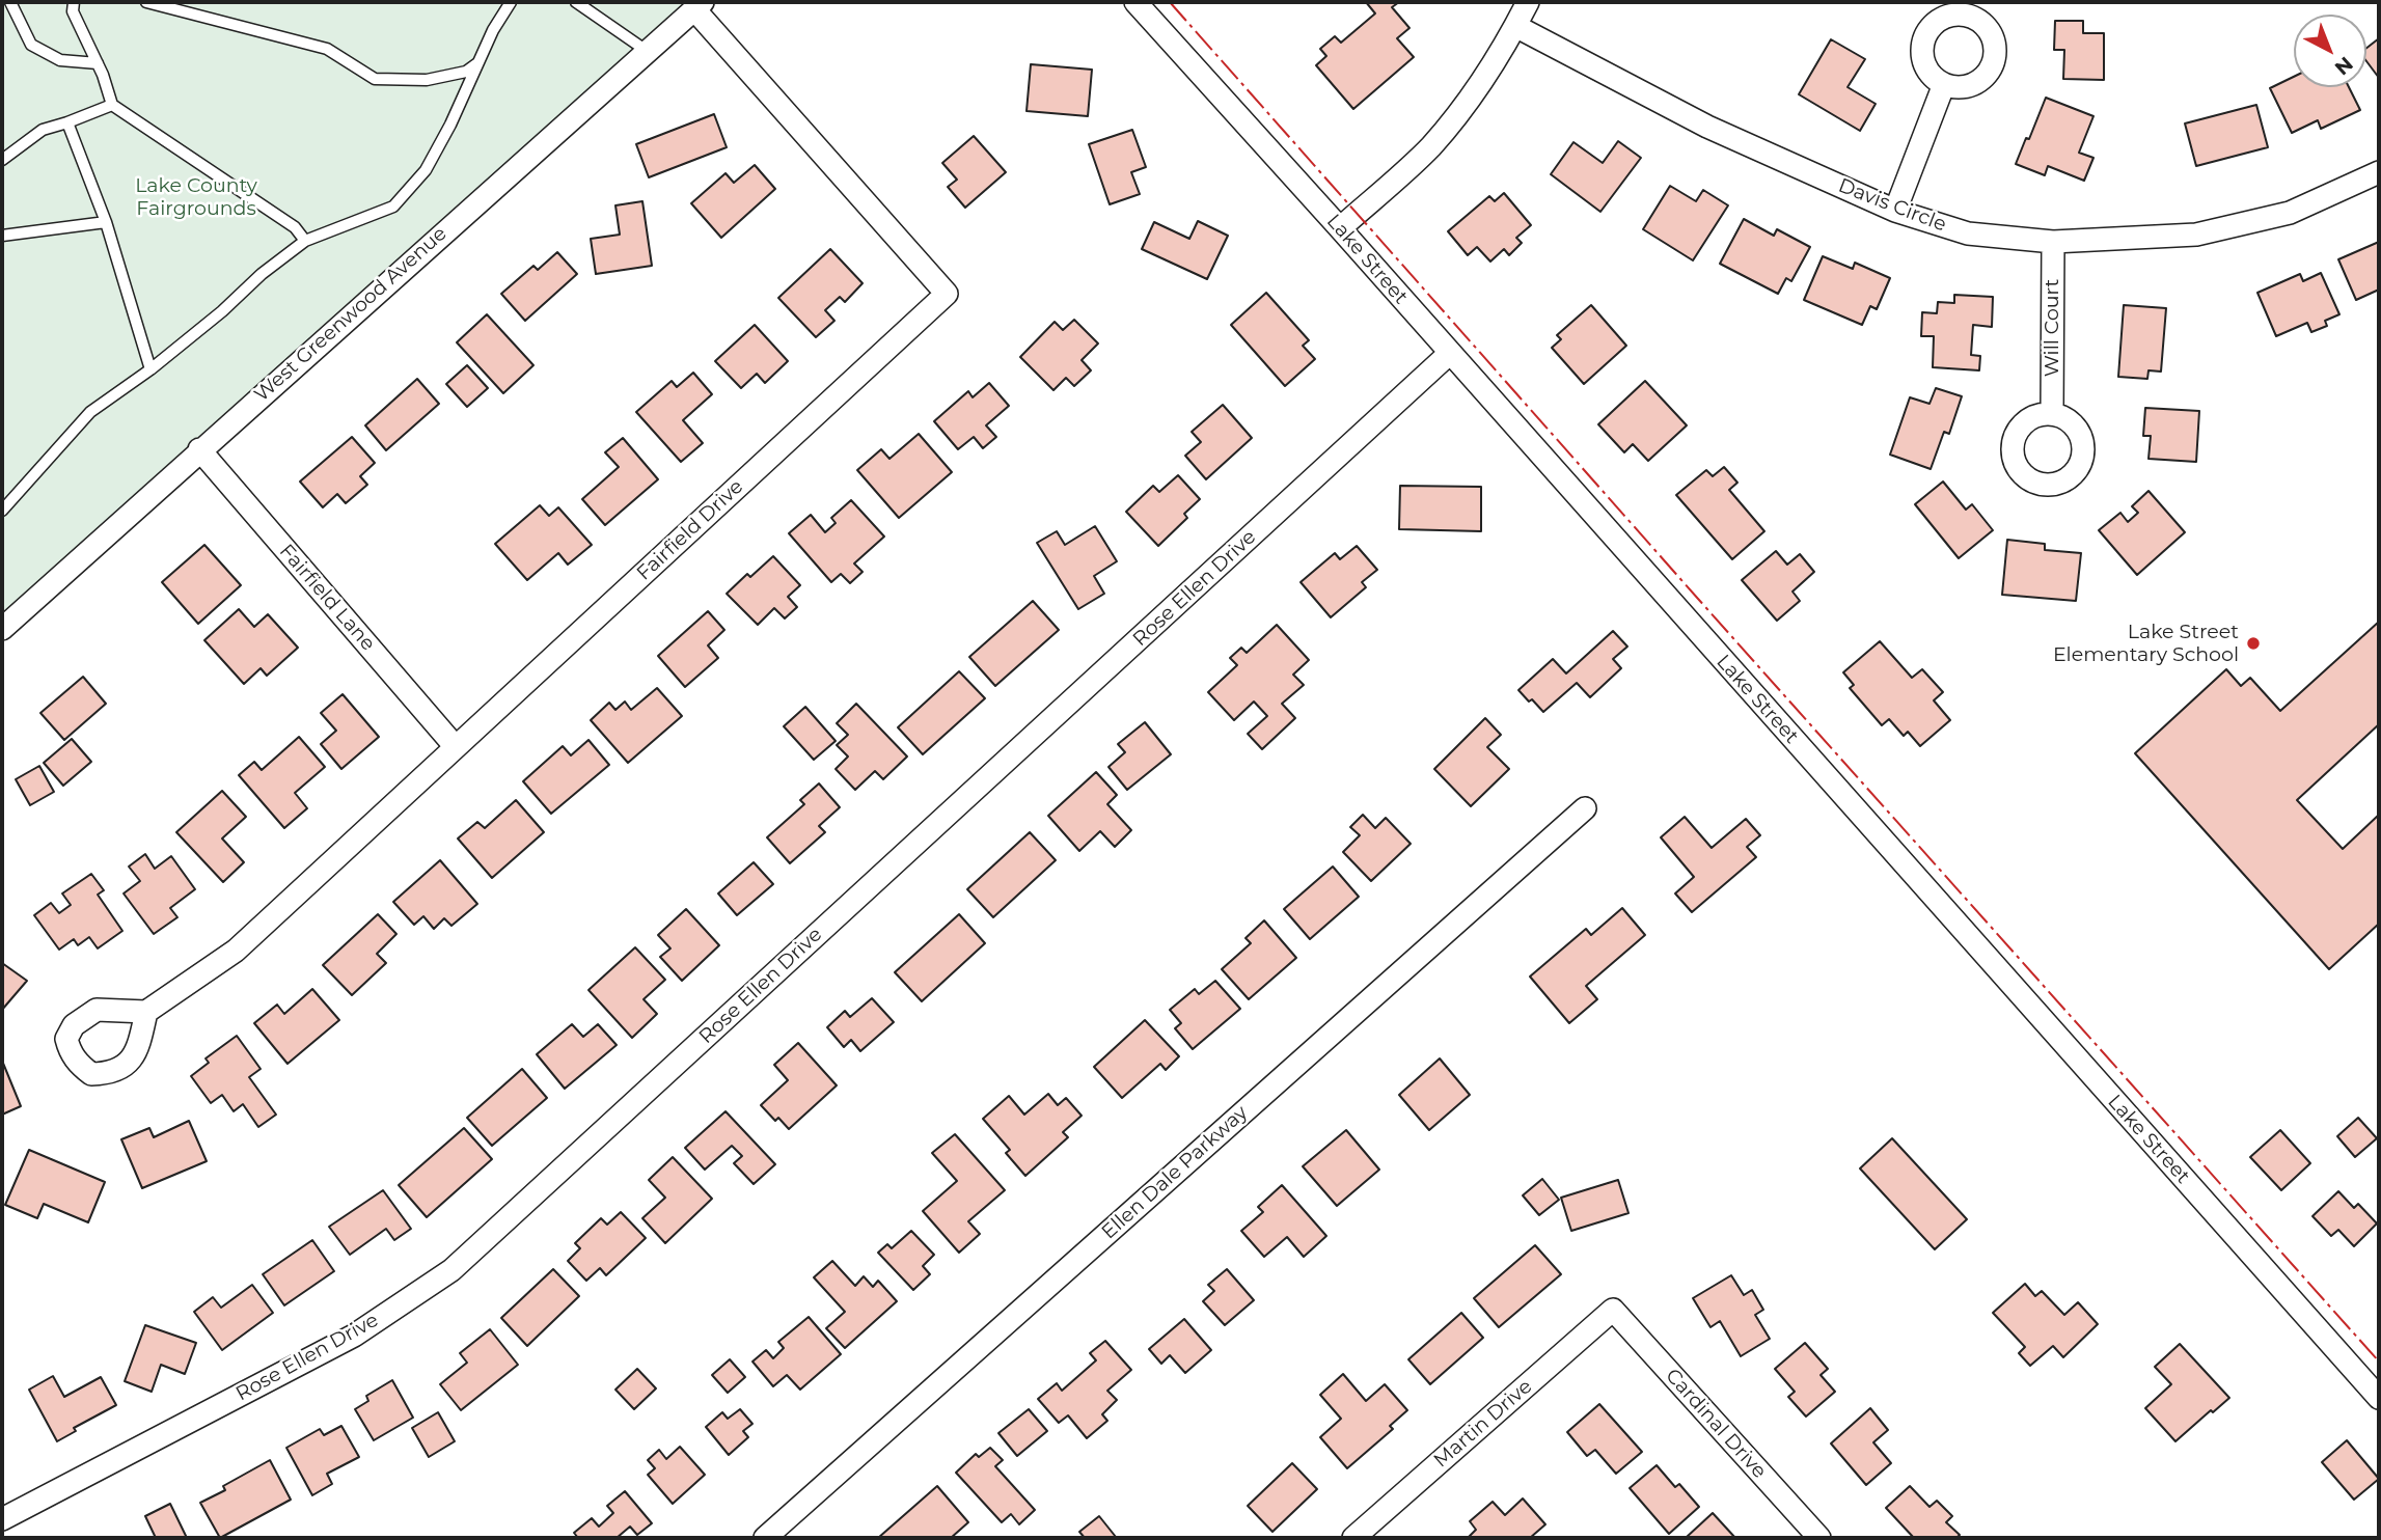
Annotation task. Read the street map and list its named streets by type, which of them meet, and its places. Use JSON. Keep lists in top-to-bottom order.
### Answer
{
  "streets": {
    "street": [
      "Davis Circle",
      "Lake Street",
      "West Greenwood Avenue",
      "Will Court",
      "Fairfield Drive",
      "Rose Ellen Drive",
      "Fairfield Lane",
      "Ellen Dale Parkway",
      "Martin Drive",
      "Cardinal Drive"
    ]
  },
  "crossings": [
    ["Davis Circle", "Will Court"],
    ["Lake Street", "Rose Ellen Drive"],
    ["West Greenwood Avenue", "Fairfield Drive"],
    ["West Greenwood Avenue", "Fairfield Lane"],
    ["Fairfield Drive", "Fairfield Lane"],
    ["Martin Drive", "Cardinal Drive"]
  ],
  "parks": ["Lake County Fairgrounds"],
  "places": ["Lake Street Elementary School"],
  "north": "bottom right"
}
